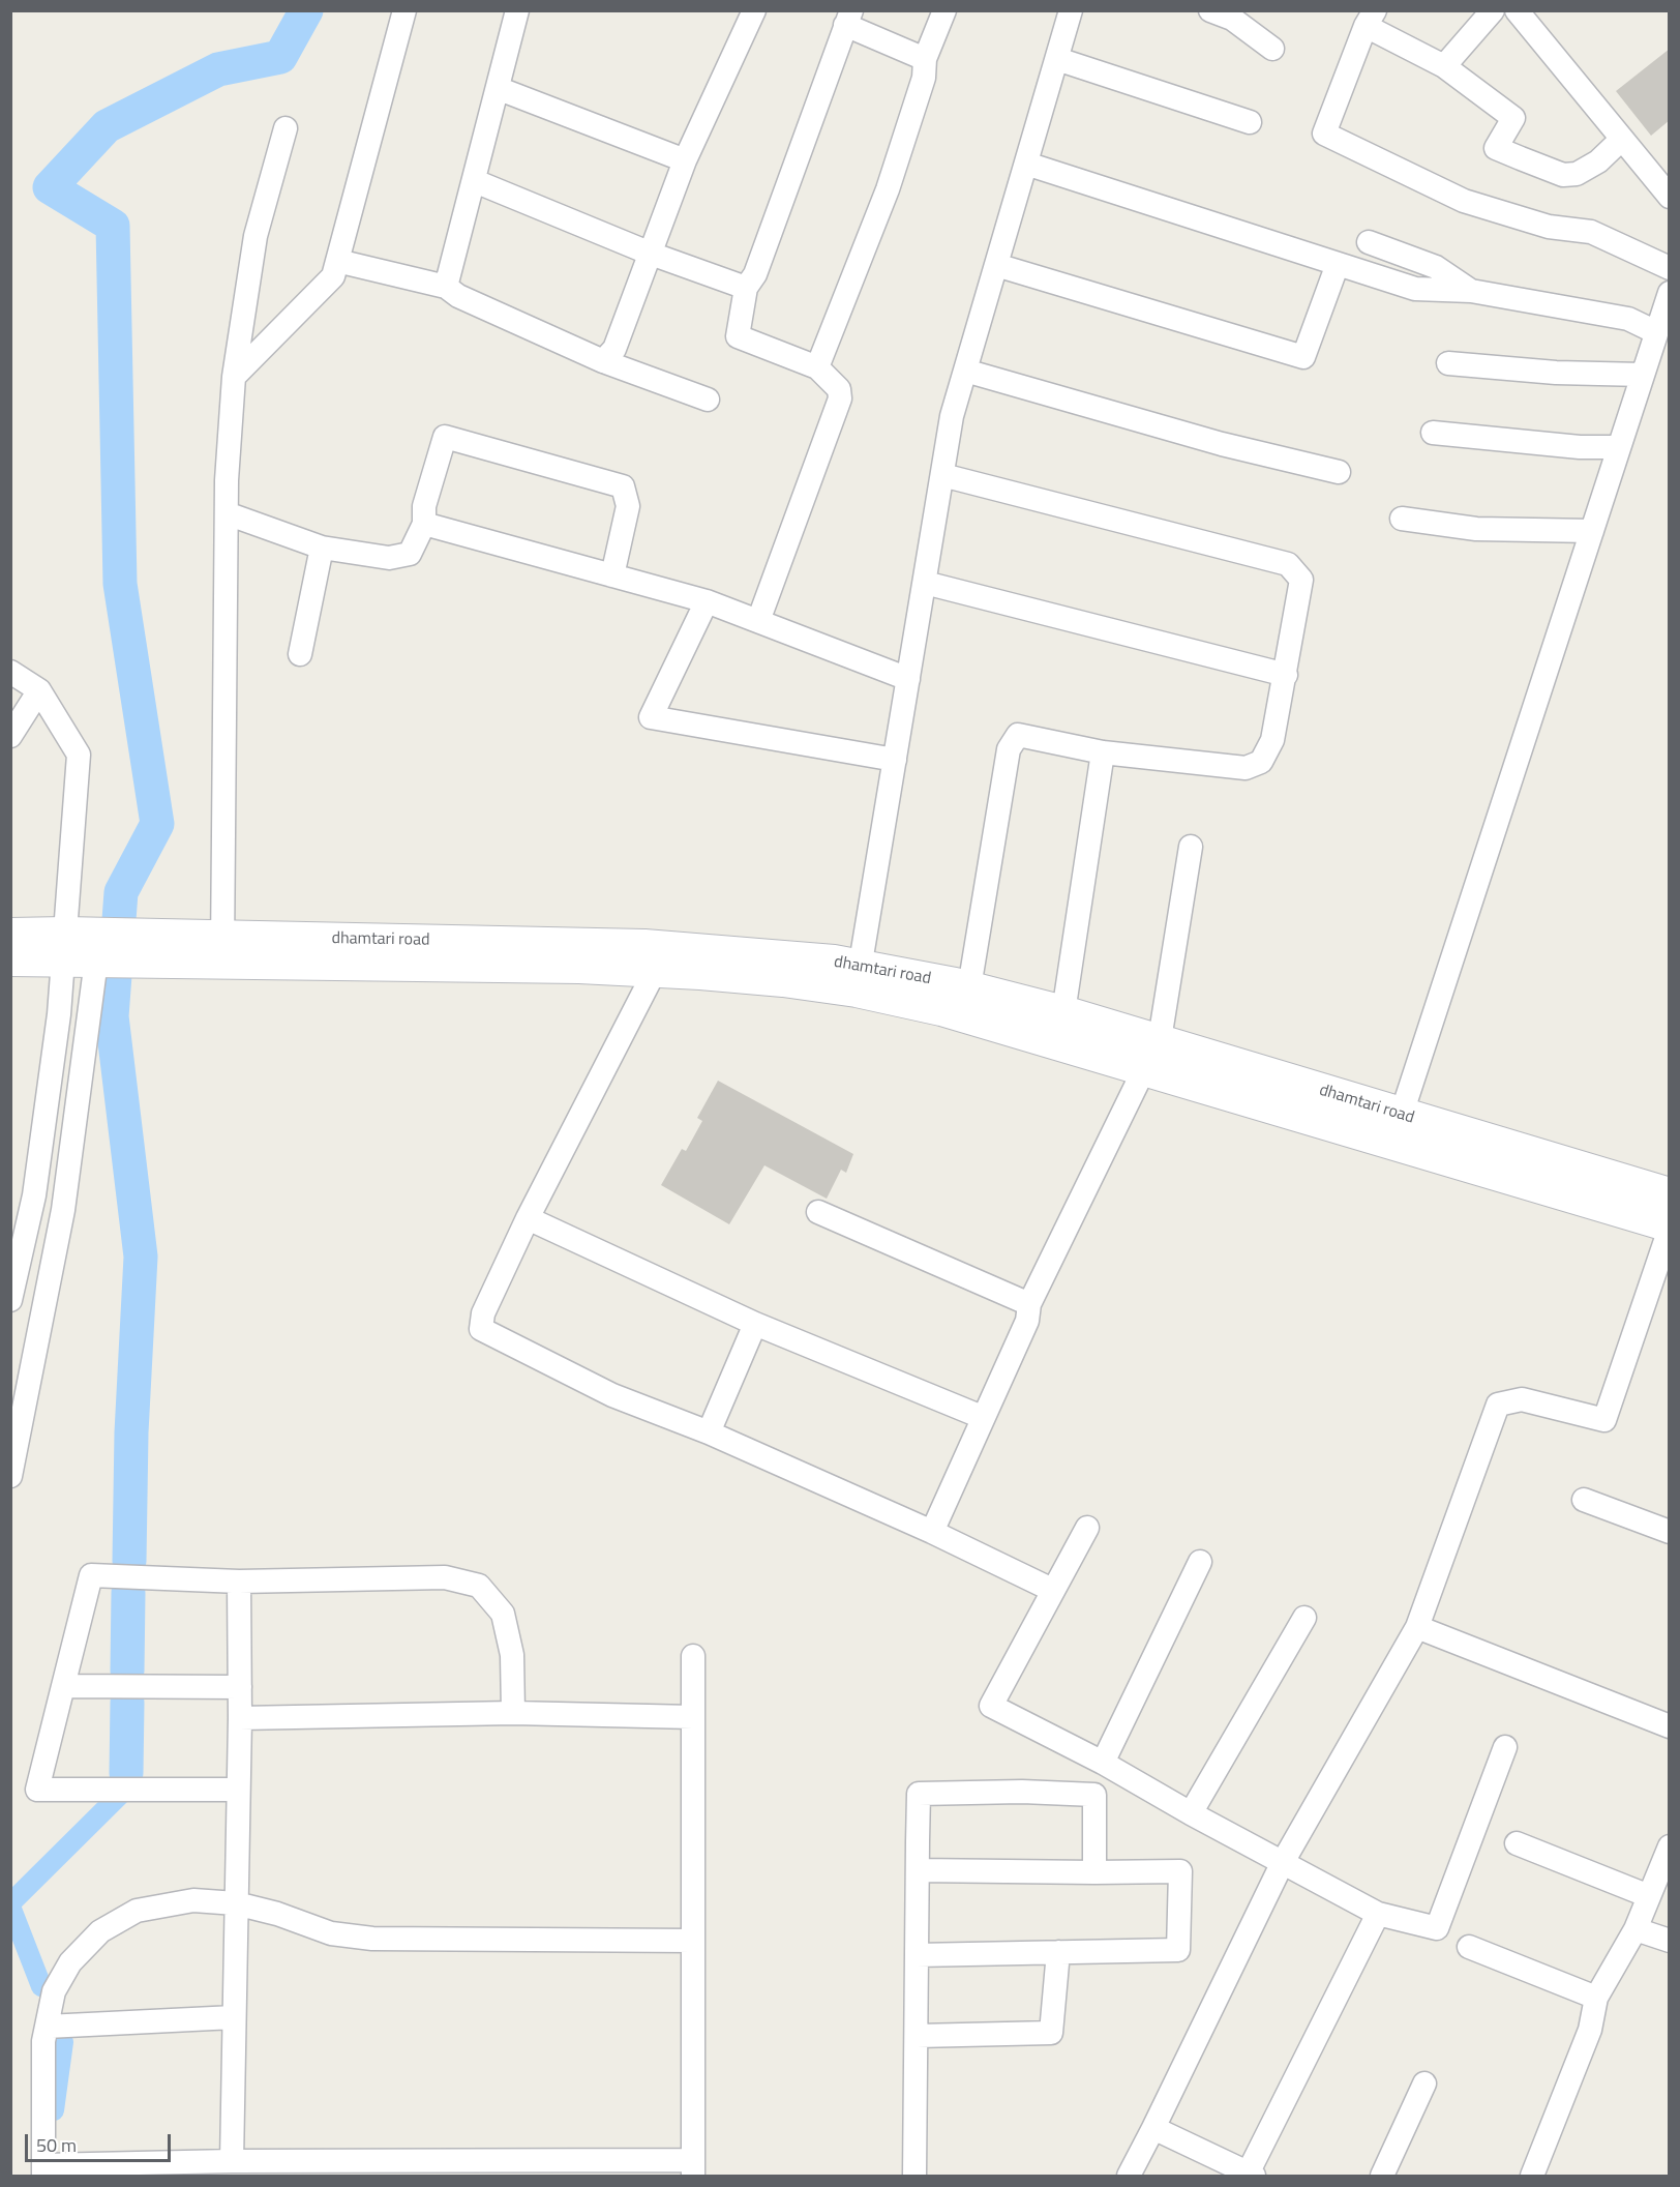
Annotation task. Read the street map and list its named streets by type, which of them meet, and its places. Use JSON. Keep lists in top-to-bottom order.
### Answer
{
  "streets": {
    "main road": ["dhamtari road"]
  },
  "scale_bar": "50 m"
}
